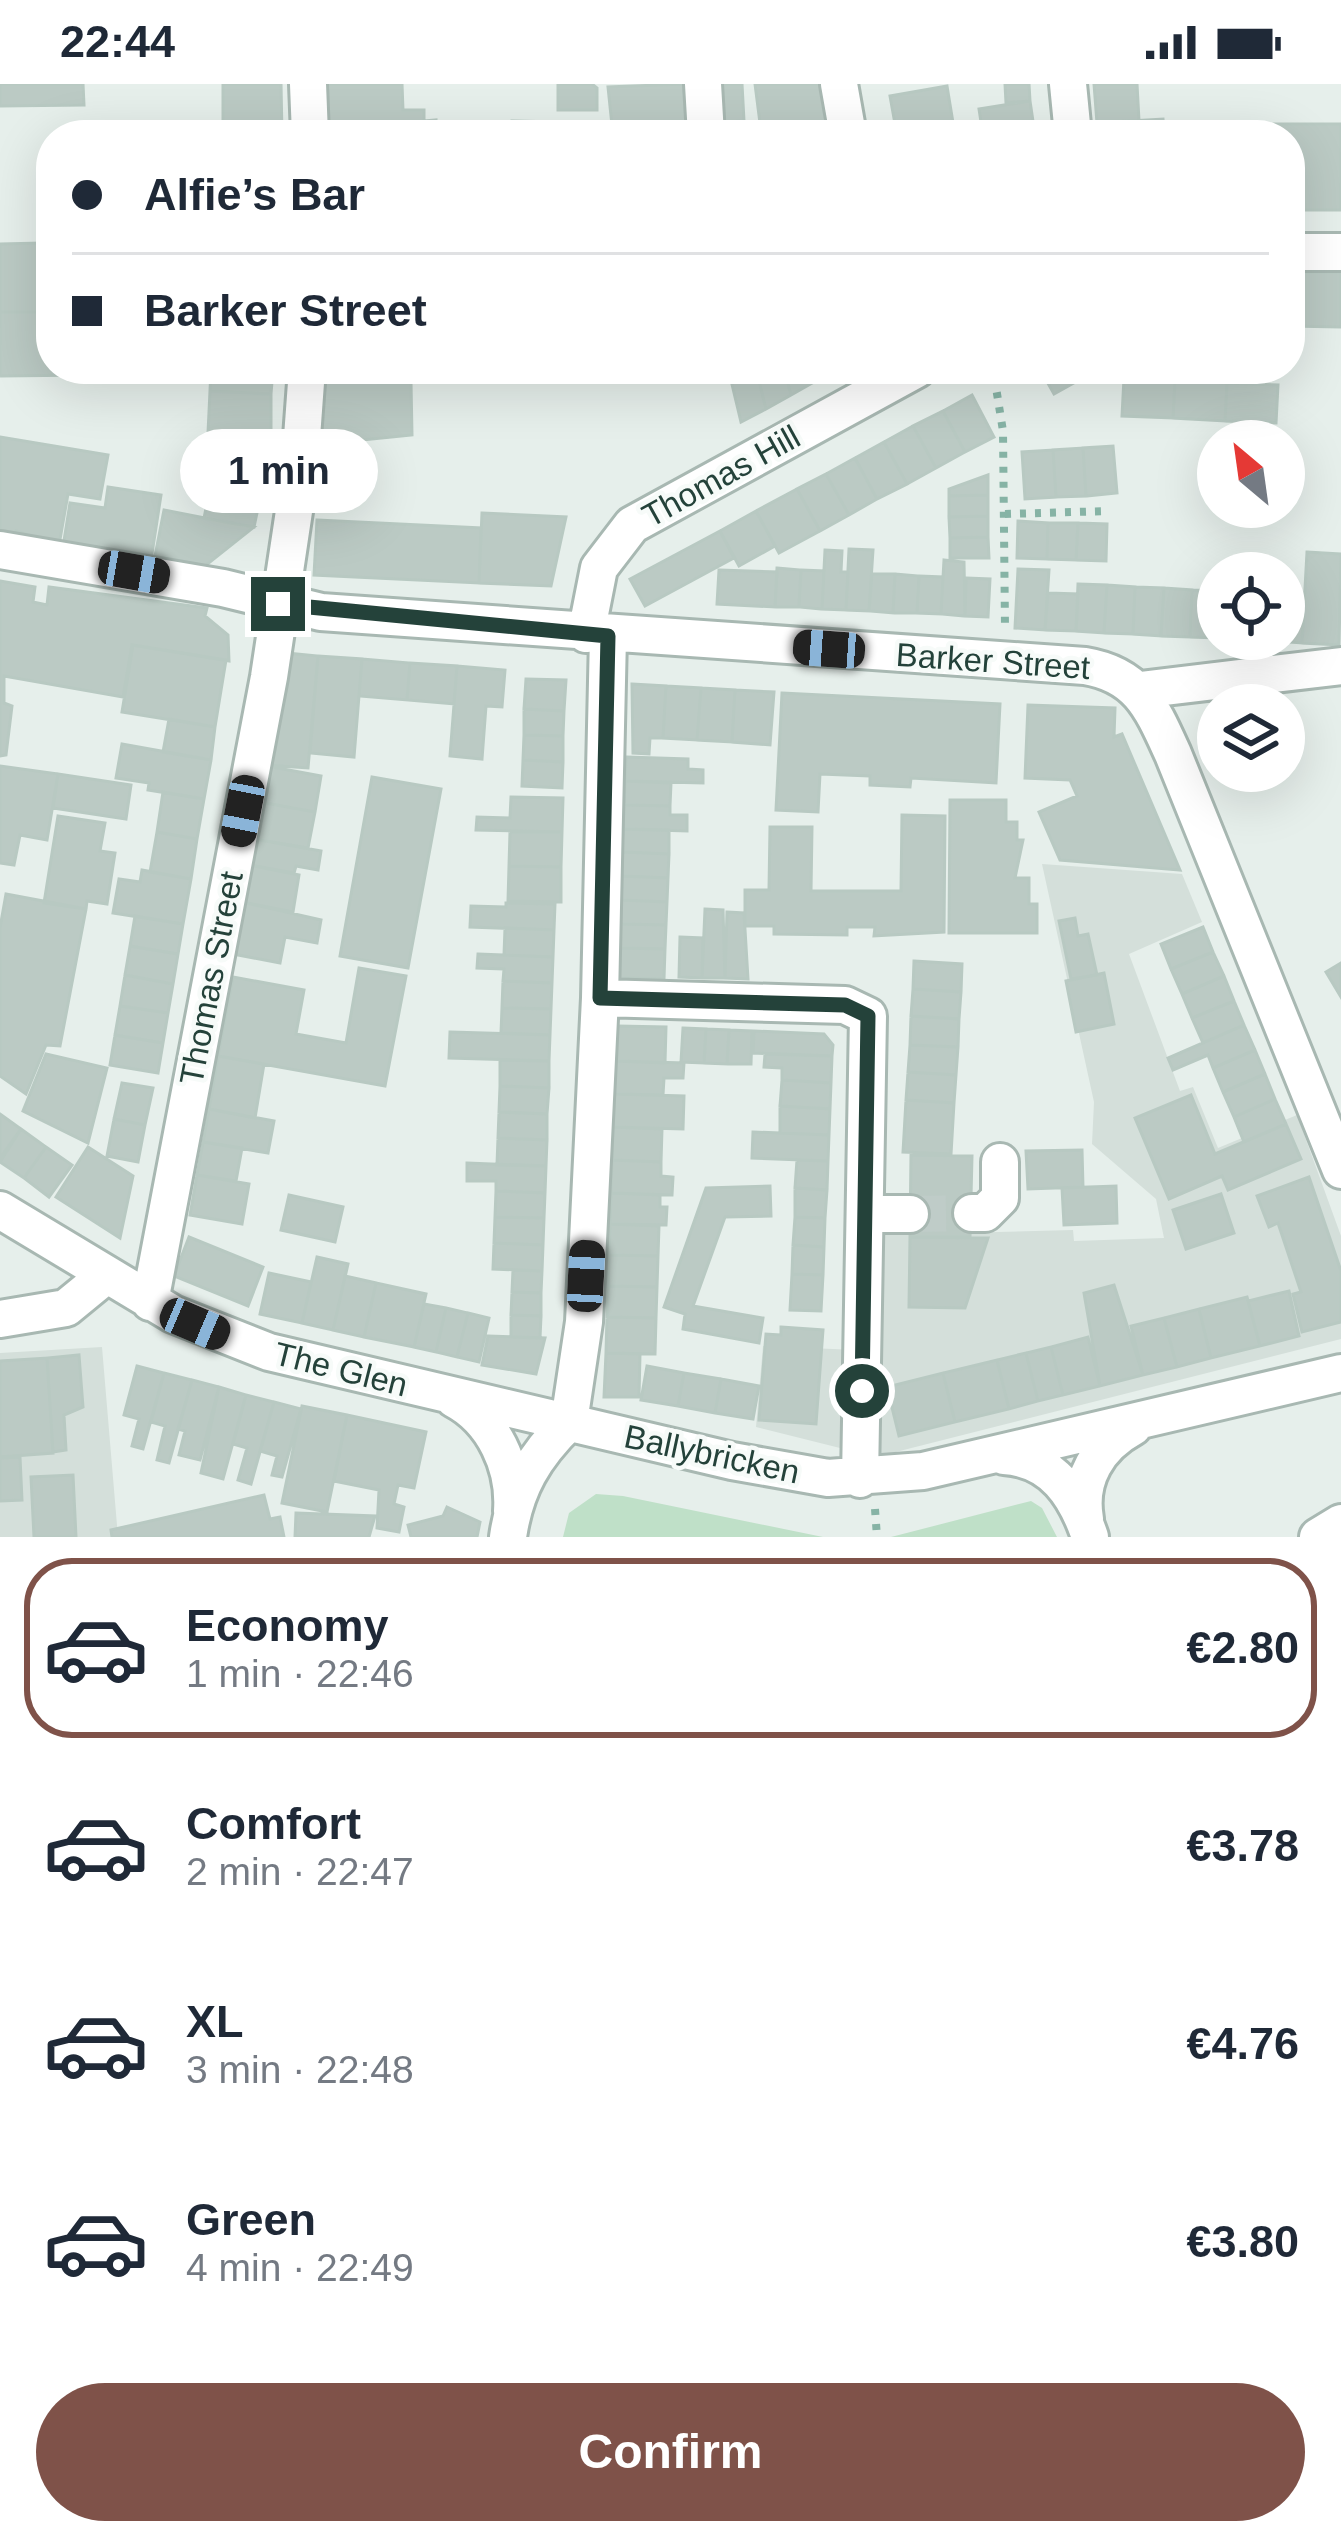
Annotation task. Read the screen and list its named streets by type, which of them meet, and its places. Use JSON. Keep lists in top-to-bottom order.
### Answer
{
  "streets": {
    "street": [
      "Thomas Hill",
      "Barker Street",
      "Thomas Street",
      "The Glen",
      "Ballybricken"
    ]
  },
  "crossings": [
    ["Thomas Hill", "Barker Street"],
    ["Thomas Hill", "The Glen"],
    ["Thomas Hill", "Ballybricken"],
    ["Barker Street", "Thomas Street"],
    ["Thomas Street", "The Glen"],
    ["The Glen", "Ballybricken"]
  ],
  "north": "top left",
  "page": {
    "status": "22:44",
    "banner": ["Alfie’s Bar", "Barker Street"],
    "bubble": "1 min",
    "list": [
      {
        "name": "Economy",
        "note": "1 min · 22:46",
        "value": "€2.80"
      },
      {
        "name": "Comfort",
        "note": "2 min · 22:47",
        "value": "€3.78"
      },
      {
        "name": "XL",
        "note": "3 min · 22:48",
        "value": "€4.76"
      },
      {
        "name": "Green",
        "note": "4 min · 22:49",
        "value": "€3.80"
      }
    ],
    "buttons": "Confirm"
  }
}
